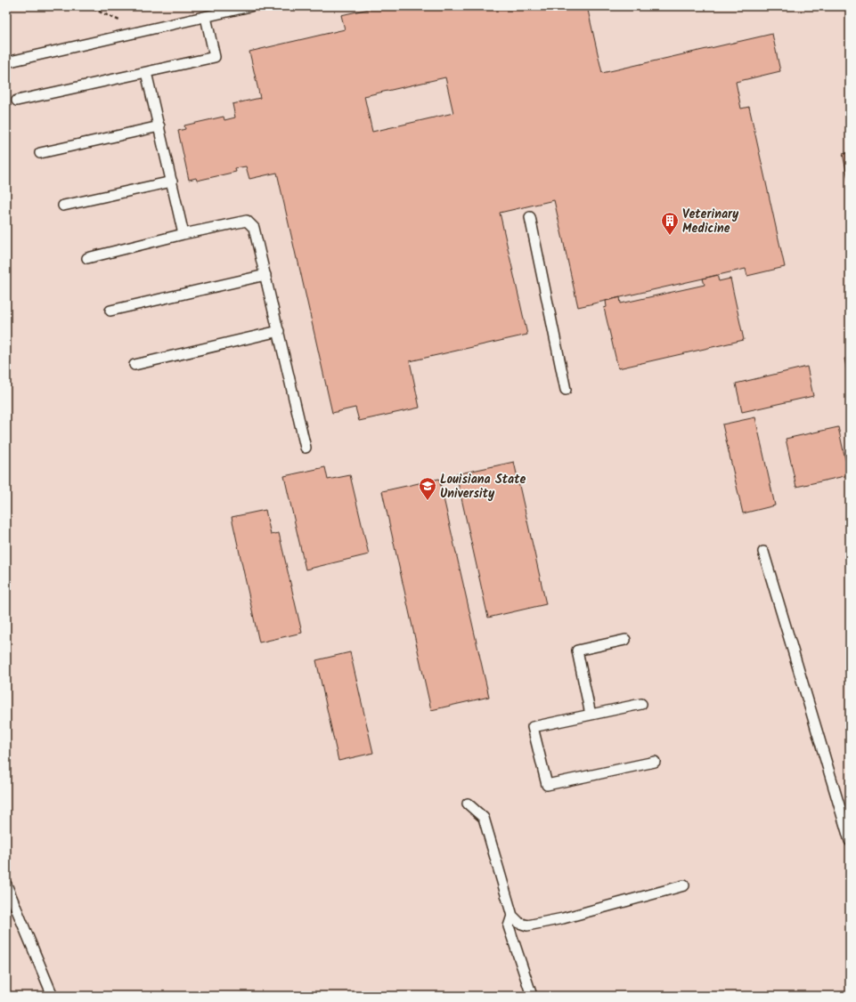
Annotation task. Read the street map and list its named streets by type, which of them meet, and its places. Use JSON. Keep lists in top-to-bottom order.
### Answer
{
  "places": {
    "building": ["Veterinary Medicine"],
    "school or university": ["Louisiana State University"]
  }
}
